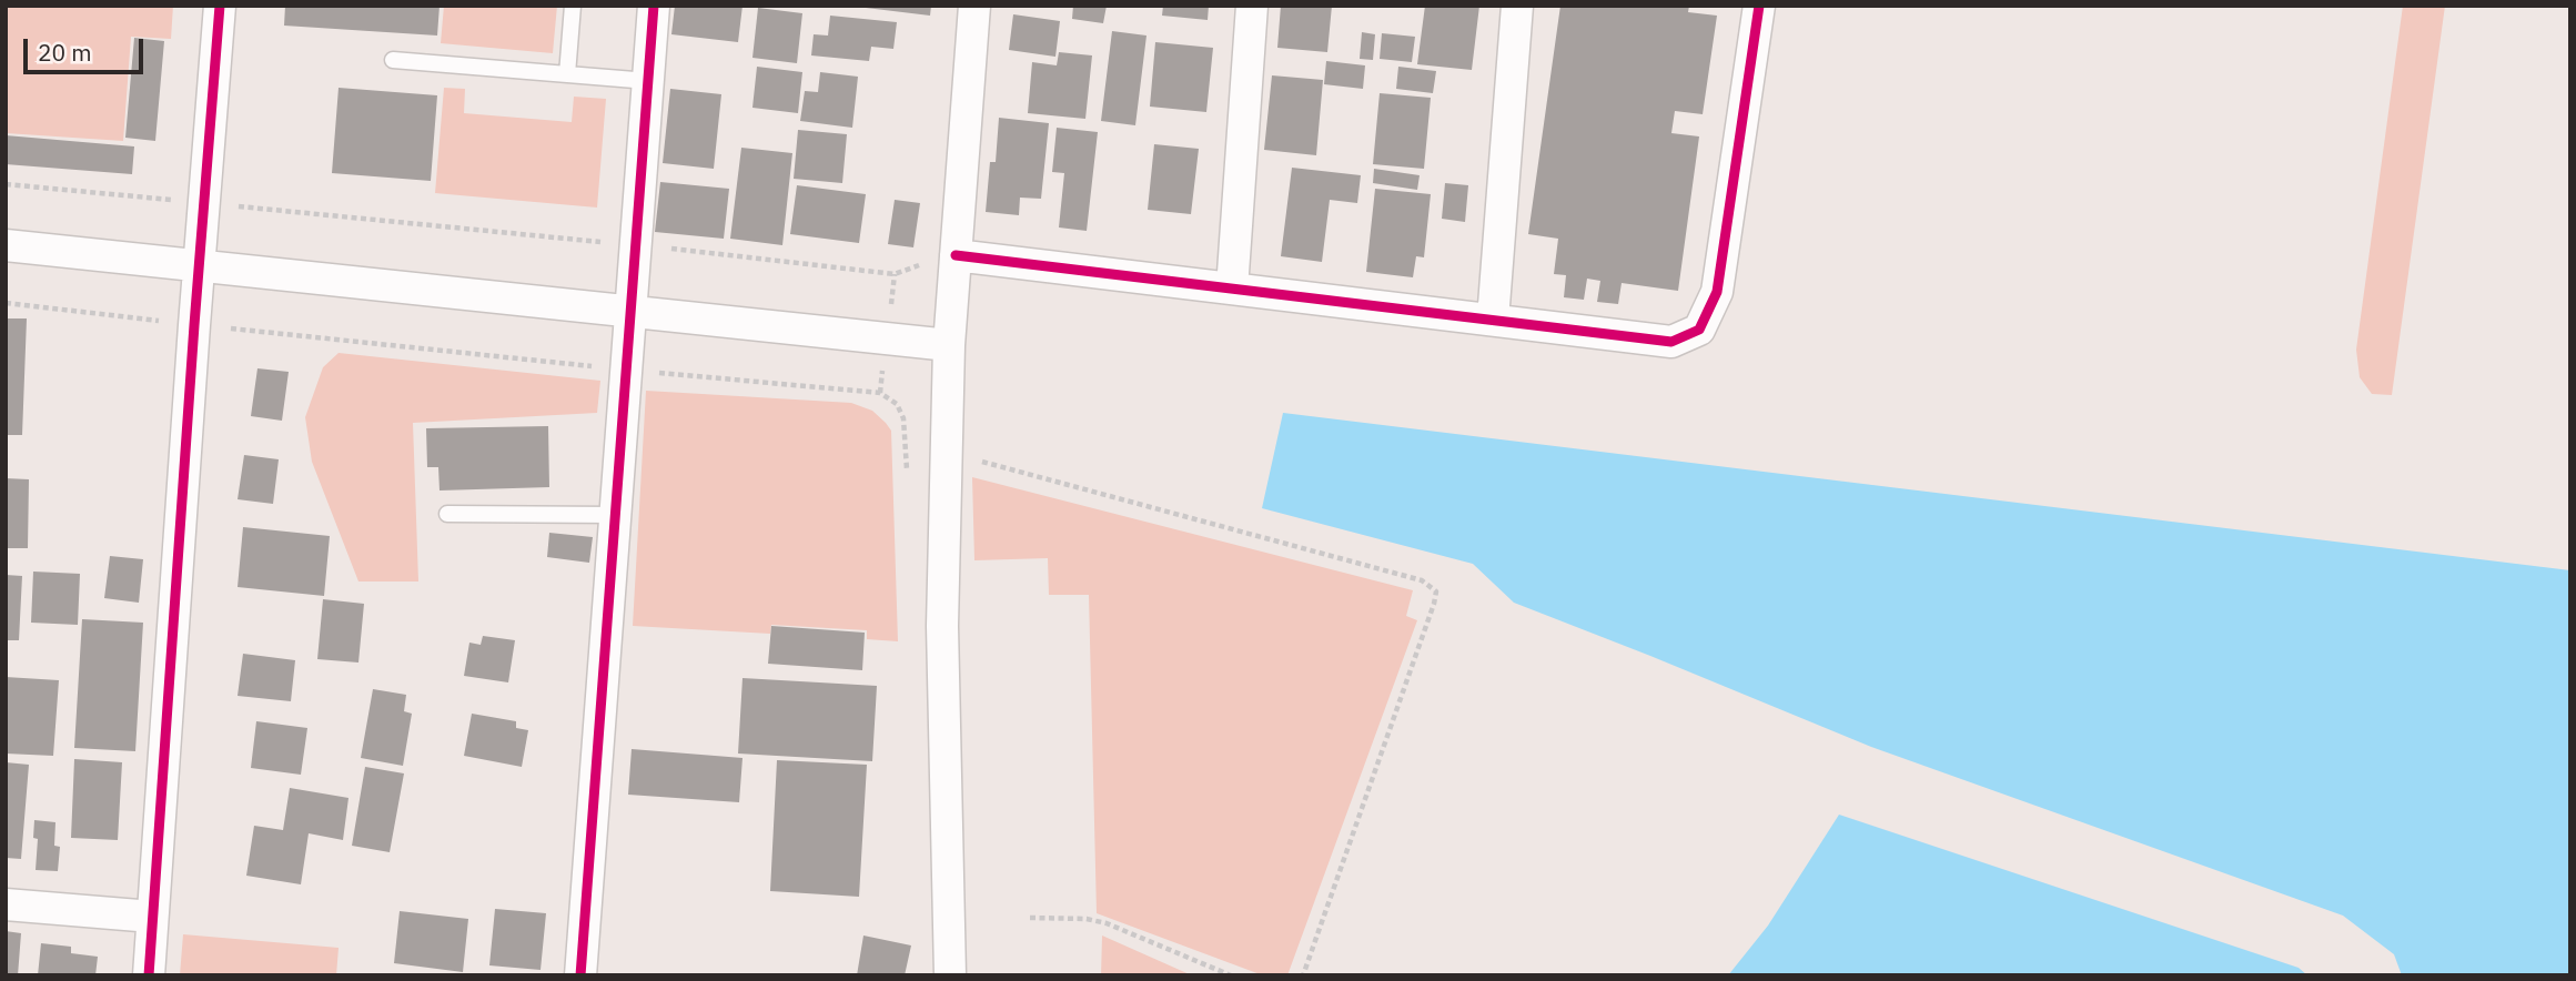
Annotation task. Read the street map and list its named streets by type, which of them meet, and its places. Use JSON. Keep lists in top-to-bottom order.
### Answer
{
  "scale_bar": "20 m"
}
